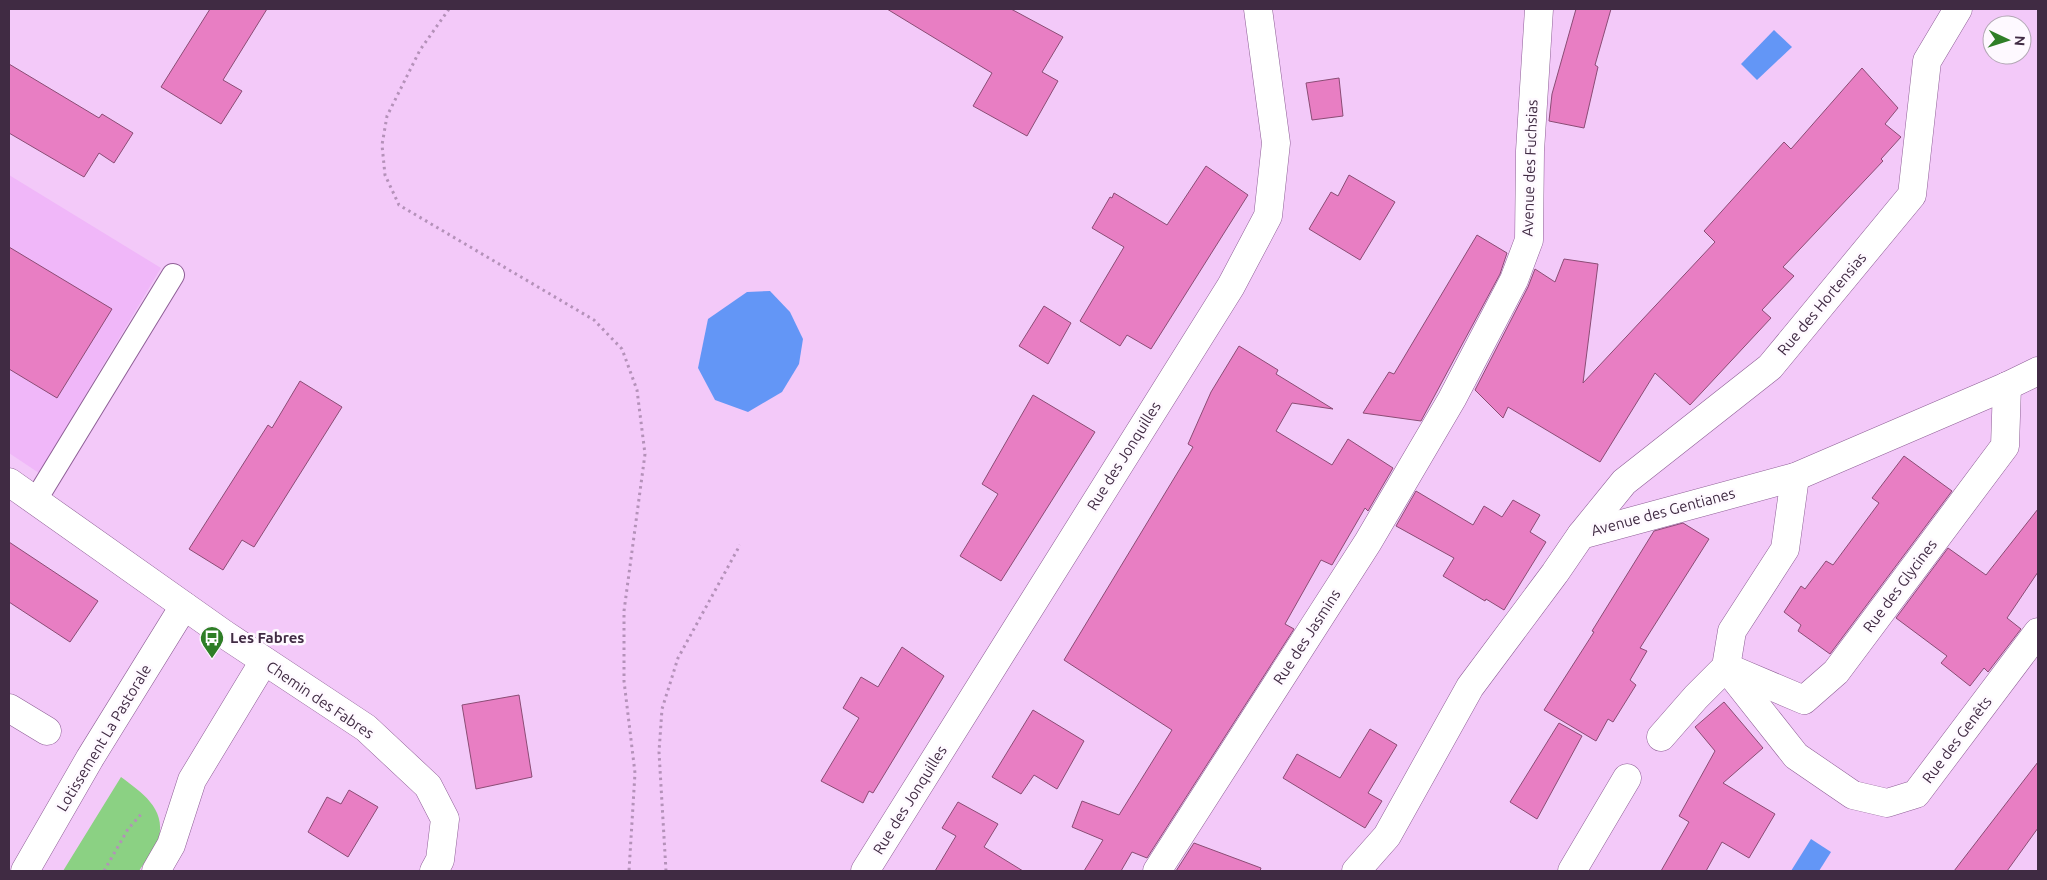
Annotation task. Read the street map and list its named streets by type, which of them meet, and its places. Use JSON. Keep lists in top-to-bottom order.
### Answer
{
  "streets": {
    "street": [
      "Avenue des Fuchsias",
      "Rue des Hortensias",
      "Rue des Jonquilles",
      "Avenue des Gentianes",
      "Rue des Glycines",
      "Rue des Jasmins",
      "Chemin des Fabres",
      "Lotissement La Pastorale",
      "Rue des Genêts"
    ]
  },
  "crossings": [
    ["Avenue des Fuchsias", "Rue des Jasmins"],
    ["Rue des Hortensias", "Avenue des Gentianes"],
    ["Avenue des Gentianes", "Rue des Glycines"],
    ["Rue des Glycines", "Rue des Genêts"],
    ["Chemin des Fabres", "Lotissement La Pastorale"]
  ],
  "places": {
    "bus stop": ["Les Fabres"]
  },
  "north": "right"
}
